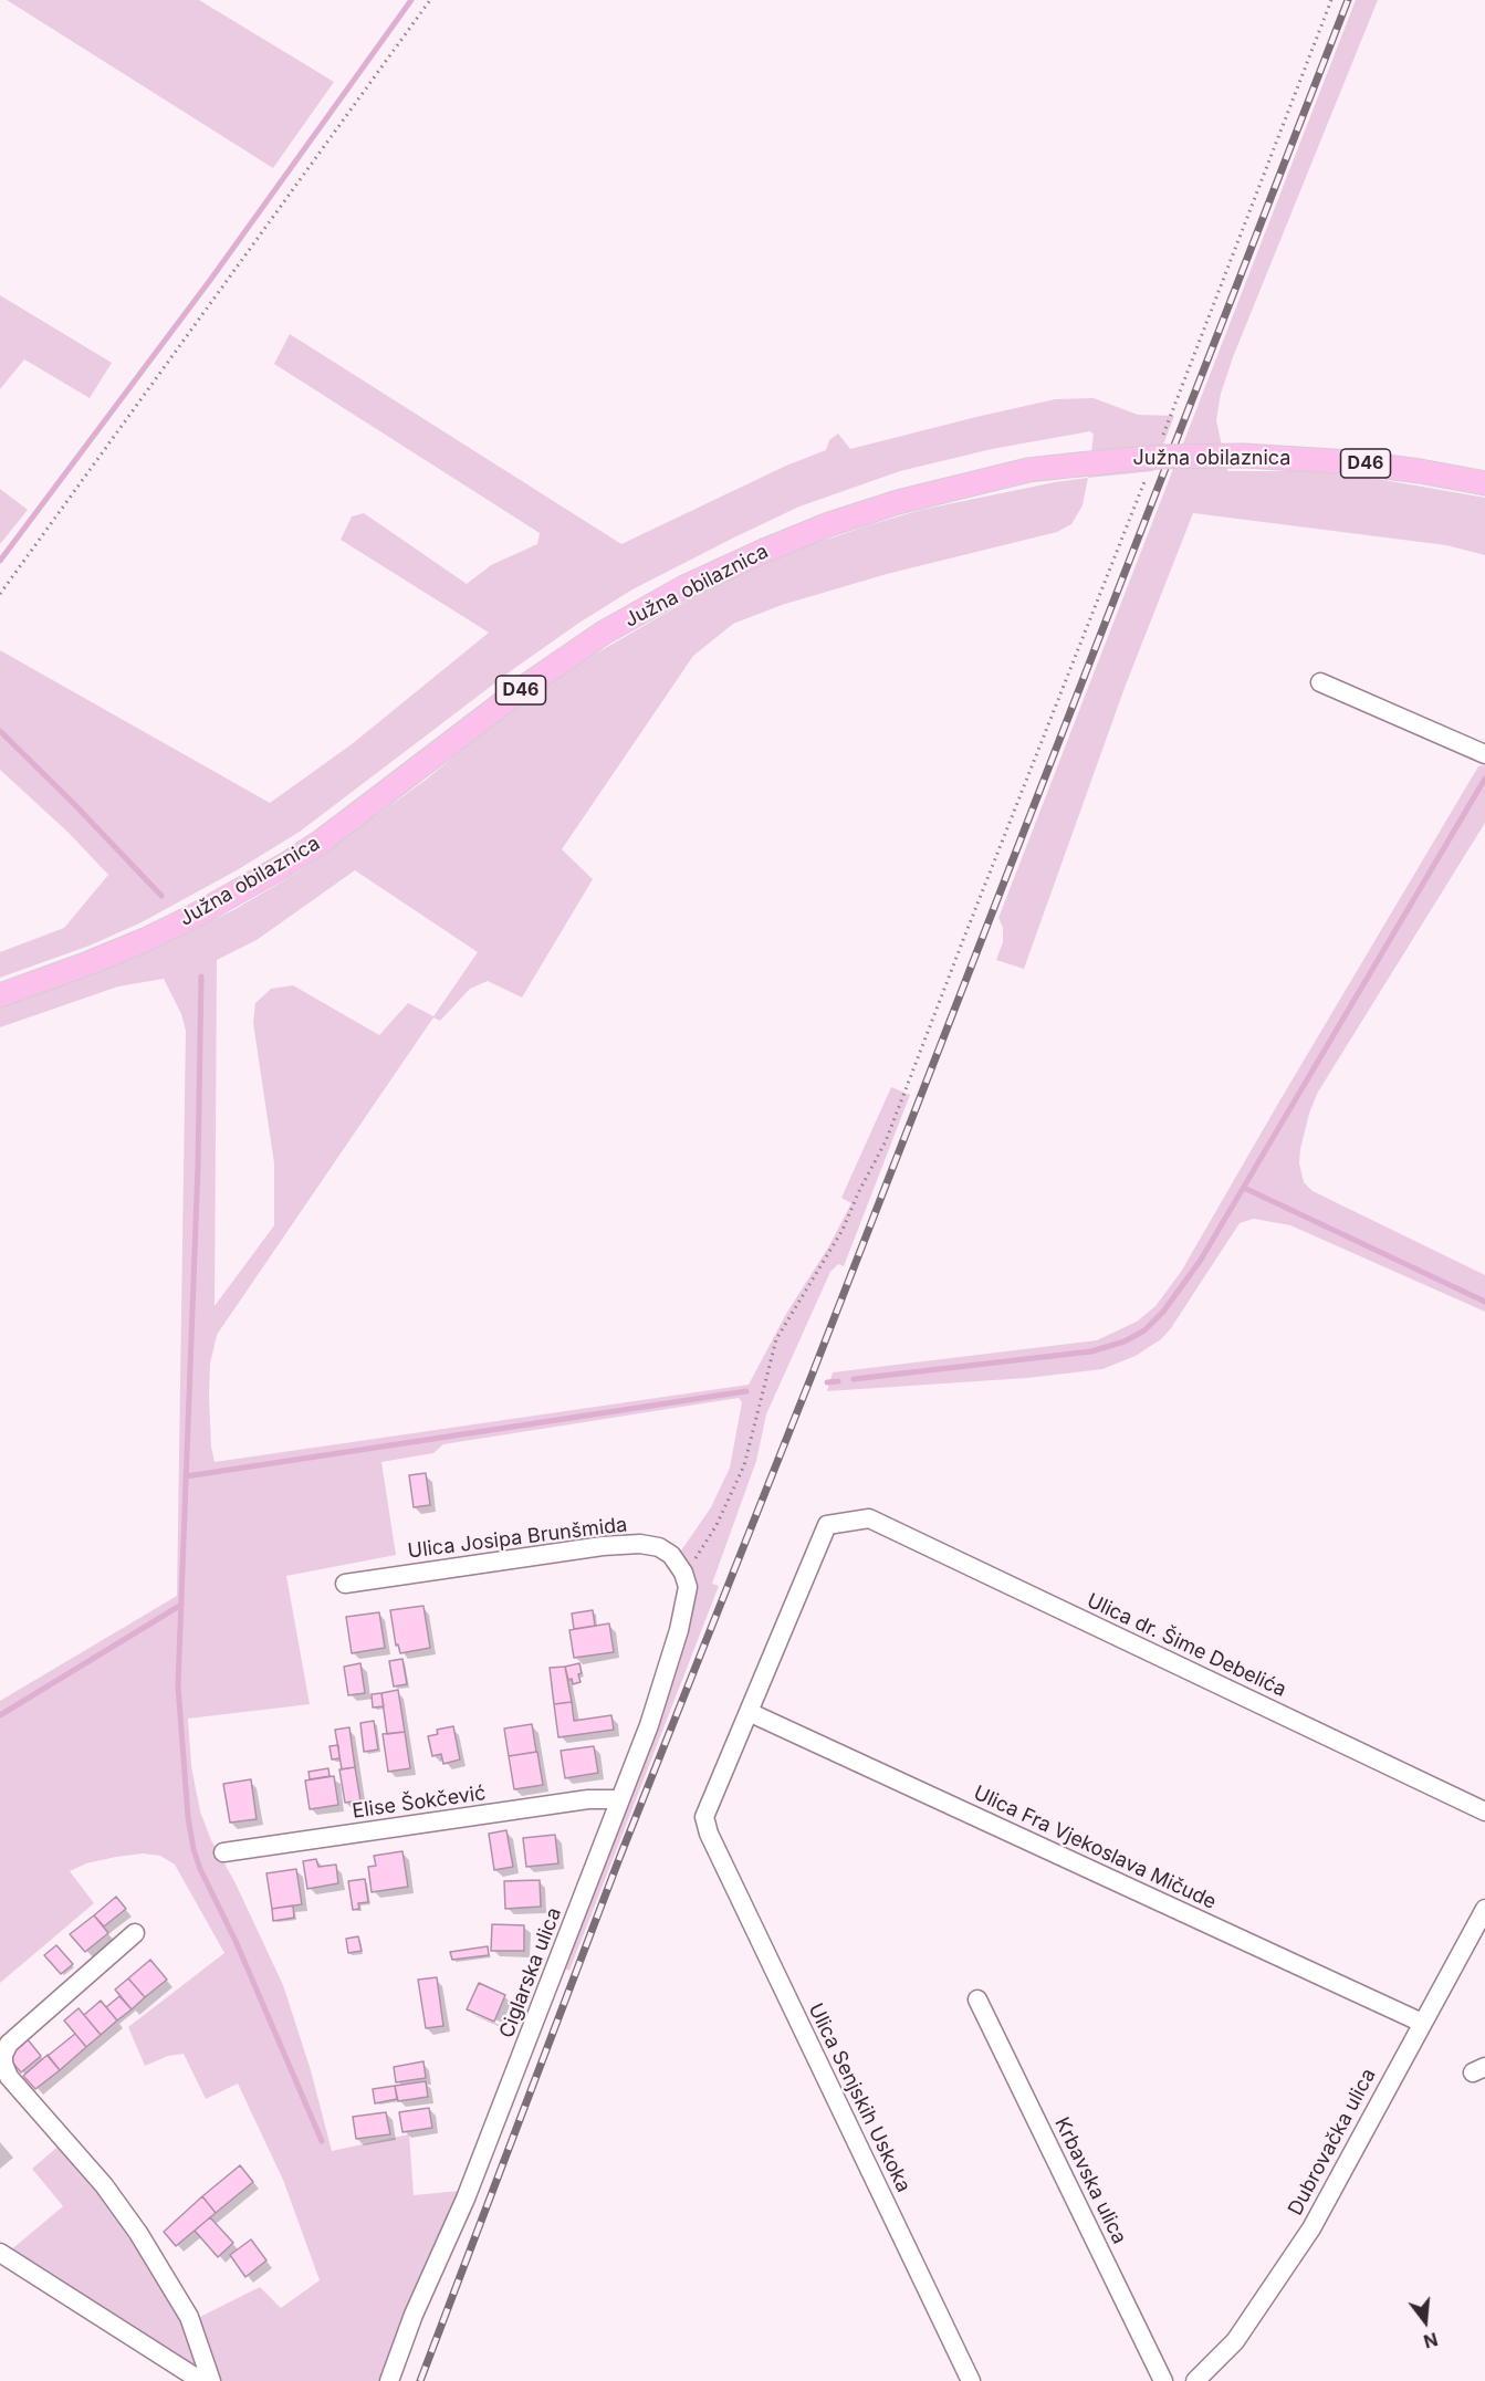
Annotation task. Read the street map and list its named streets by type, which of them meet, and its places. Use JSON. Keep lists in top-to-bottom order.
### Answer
{
  "streets": {
    "main road": ["Južna obilaznica", "D46"],
    "street": [
      "Ulica Josipa Brunšmida",
      "Ulica dr. Šime Debelića",
      "Elise Šokčević",
      "Ulica Fra Vjekoslava Mičude",
      "Ciglarska ulica",
      "Ulica Senjskih Uskoka",
      "Dubrovačka ulica",
      "Krbavska ulica"
    ]
  },
  "crossings": [
    ["Ulica Josipa Brunšmida", "Ciglarska ulica"],
    ["Ulica dr. Šime Debelića", "Ulica Fra Vjekoslava Mičude"],
    ["Ulica dr. Šime Debelića", "Ulica Senjskih Uskoka"],
    ["Elise Šokčević", "Ciglarska ulica"],
    ["Ulica Fra Vjekoslava Mičude", "Ulica Senjskih Uskoka"],
    ["Ulica Fra Vjekoslava Mičude", "Dubrovačka ulica"]
  ],
  "north": "bottom"
}
